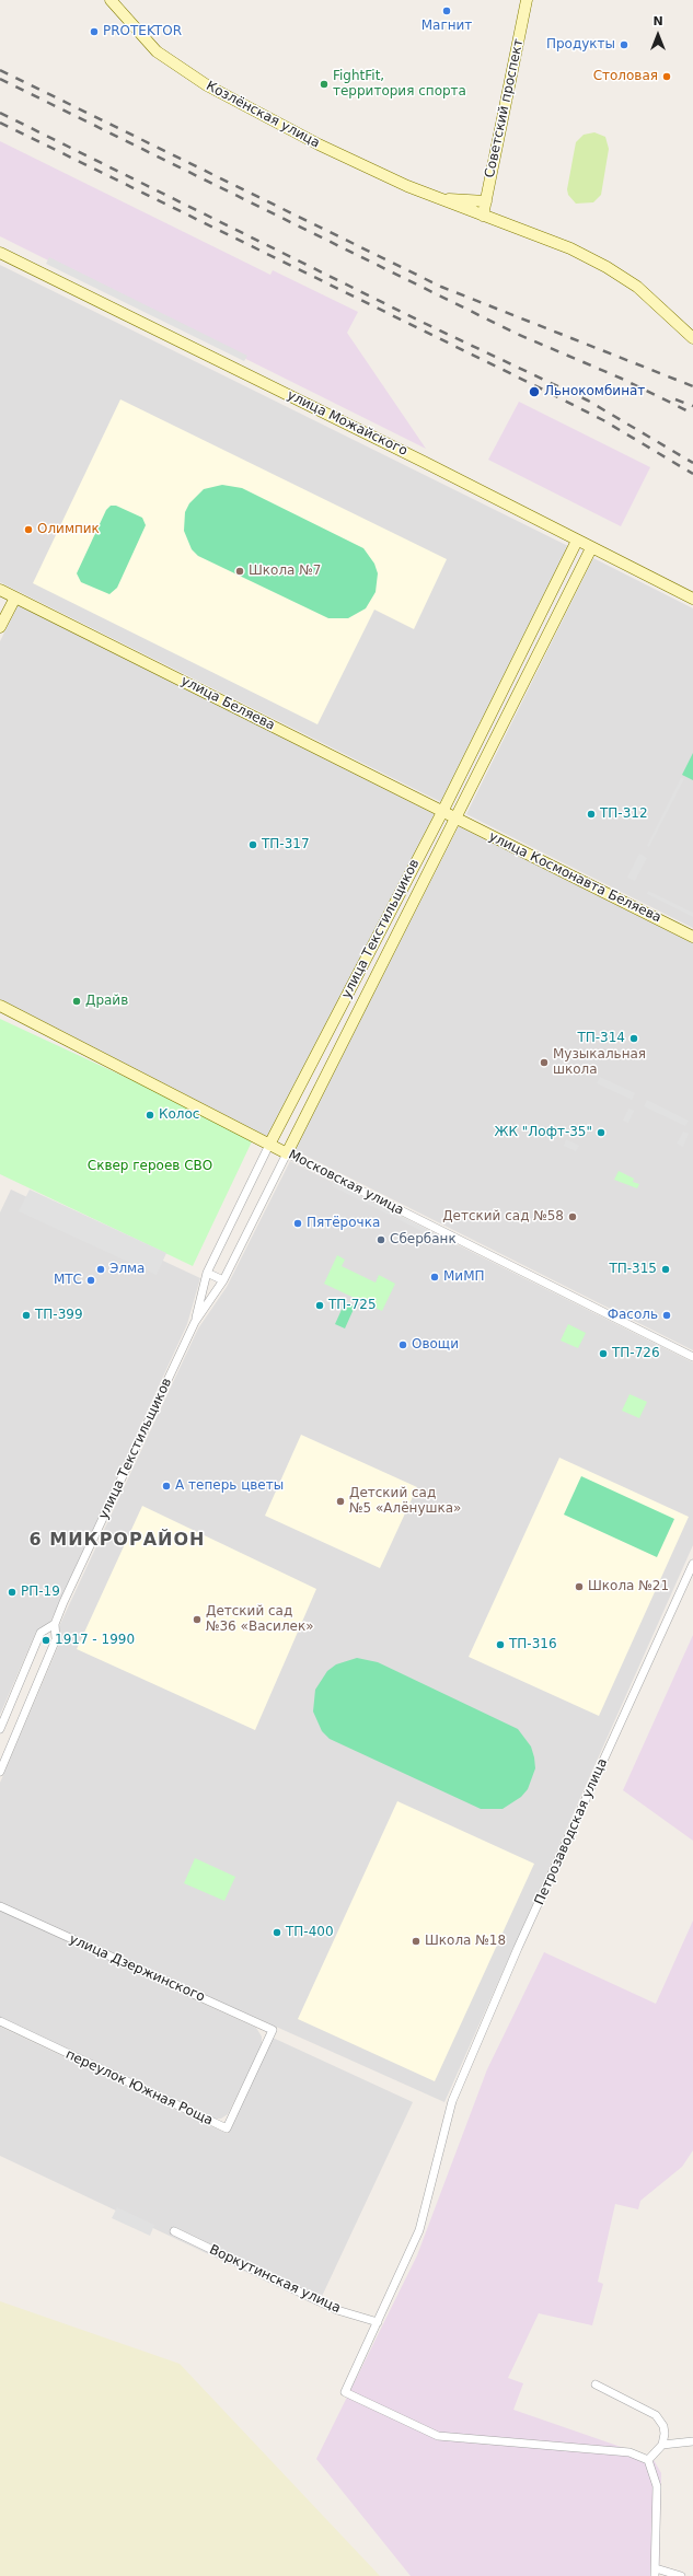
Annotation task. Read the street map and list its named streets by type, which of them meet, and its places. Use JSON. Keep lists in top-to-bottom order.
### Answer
{
  "streets": {
    "street": [
      "Советский проспект",
      "Козлёнская улица",
      "улица Можайского",
      "улица Беляева",
      "улица Космонавта Беляева",
      "улица Текстильщиков",
      "Московская улица",
      "Петрозаводская улица",
      "улица Дзержинского",
      "переулок Южная Роща",
      "Воркутинская улица"
    ]
  },
  "crossings": [
    ["Советский проспект", "Козлёнская улица"],
    ["улица Можайского", "улица Текстильщиков"],
    ["улица Беляева", "улица Космонавта Беляева"],
    ["улица Беляева", "улица Текстильщиков"],
    ["улица Космонавта Беляева", "улица Текстильщиков"],
    ["улица Текстильщиков", "Московская улица"],
    ["Петрозаводская улица", "Воркутинская улица"],
    ["улица Дзержинского", "переулок Южная Роща"]
  ],
  "districts": ["6 МИКРОРАЙОН"],
  "parks": ["Сквер героев СВО"],
  "places": [
    "Магнит",
    "PROTEKTOR",
    "Продукты",
    "Столовая",
    "FightFit, территория спорта",
    "Льнокомбинат",
    "Олимпик",
    "Школа №7",
    "ТП-312",
    "ТП-317",
    "Драйв",
    "ТП-314",
    "Музыкальная школа",
    "Колос",
    "ЖК \"Лофт-35\"",
    "Детский сад №58",
    "Пятёрочка",
    "Сбербанк",
    "Элма",
    "ТП-315",
    "МиМП",
    "МТС",
    "ТП-725",
    "ТП-399",
    "Фасоль",
    "Овощи",
    "ТП-726",
    "А теперь цветы",
    "Детский сад №5 «Алёнушка»",
    "Школа №21",
    "РП-19",
    "Детский сад №36 «Василек»",
    "1917 - 1990",
    "ТП-316",
    "ТП-400",
    "Школа №18"
  ],
  "north": "top"
}
